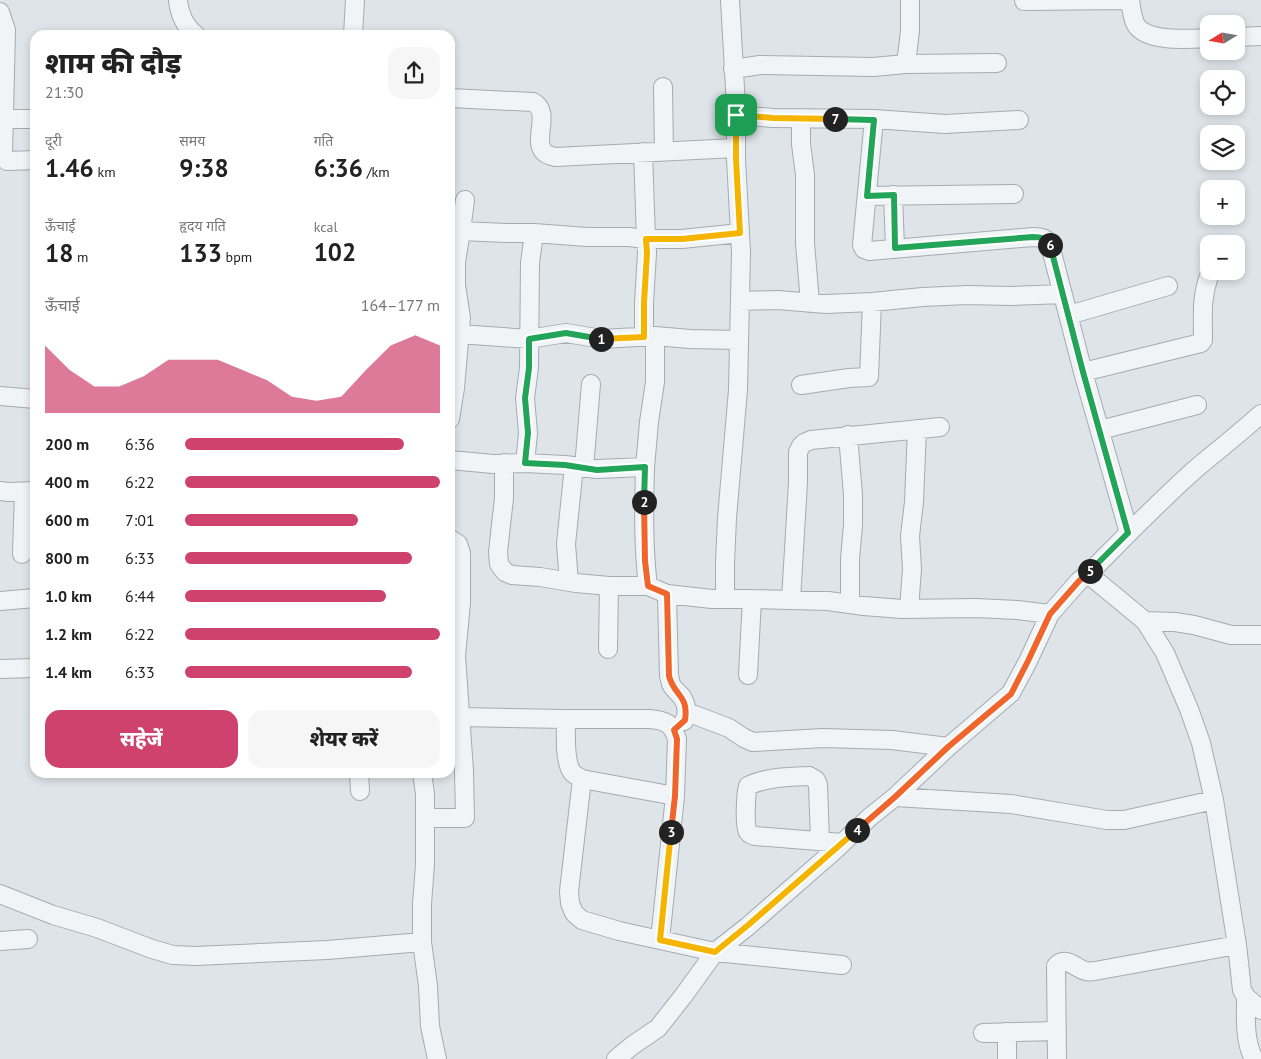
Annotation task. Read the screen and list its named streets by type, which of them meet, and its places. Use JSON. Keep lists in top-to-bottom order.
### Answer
{
  "north": "left",
  "page": {
    "map_buttons": ["+", "−"],
    "heading": ["शाम की दौड़", "21:30"],
    "pins": [
      "7",
      "6",
      "1",
      "2",
      "5",
      "4",
      "3"
    ],
    "stats": [
      ["दूरी", "1.46 km"],
      ["समय", "9:38"],
      ["गति", "6:36 /km"],
      ["ऊँचाई", "18 m"],
      ["हृदय गति", "133 bpm"],
      ["kcal", "102"]
    ],
    "chart": ["ऊँचाई", "164–177 m"],
    "list": [
      {
        "name": "200 m",
        "note": "6:36"
      },
      {
        "name": "400 m",
        "note": "6:22"
      },
      {
        "name": "600 m",
        "note": "7:01"
      },
      {
        "name": "800 m",
        "note": "6:33"
      },
      {
        "name": "1.0 km",
        "note": "6:44"
      },
      {
        "name": "1.2 km",
        "note": "6:22"
      },
      {
        "name": "1.4 km",
        "note": "6:33"
      }
    ],
    "buttons": ["सहेजें", "शेयर करें"]
  }
}
